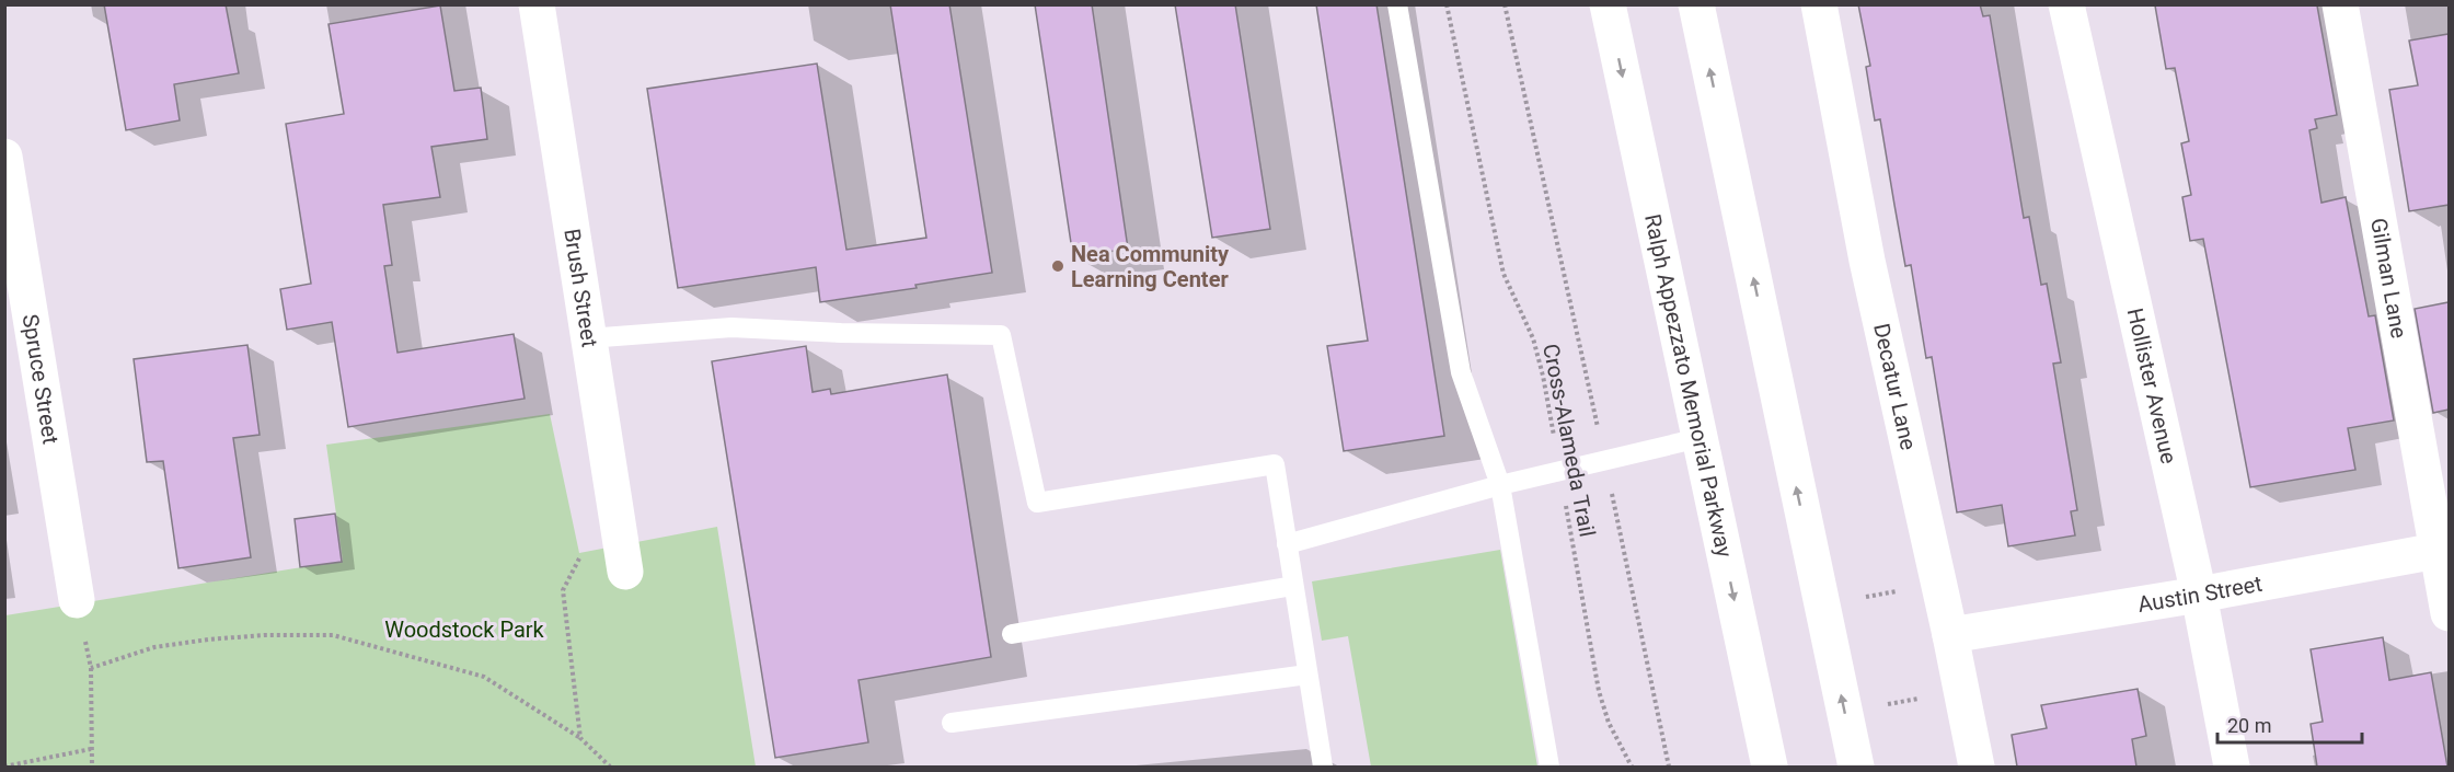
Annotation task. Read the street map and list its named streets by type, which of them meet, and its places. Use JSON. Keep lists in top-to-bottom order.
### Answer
{
  "streets": {
    "street": [
      "Gilman Lane",
      "Brush Street",
      "Spruce Street",
      "Hollister Avenue",
      "Ralph Appezzato Memorial Parkway",
      "Decatur Lane",
      "Austin Street"
    ],
    "path": ["Cross-Alameda Trail"]
  },
  "crossings": [
    ["Gilman Lane", "Austin Street"],
    ["Hollister Avenue", "Austin Street"],
    ["Decatur Lane", "Austin Street"]
  ],
  "parks": ["Woodstock Park"],
  "places": ["Nea Community Learning Center"],
  "scale_bar": "20 m"
}
